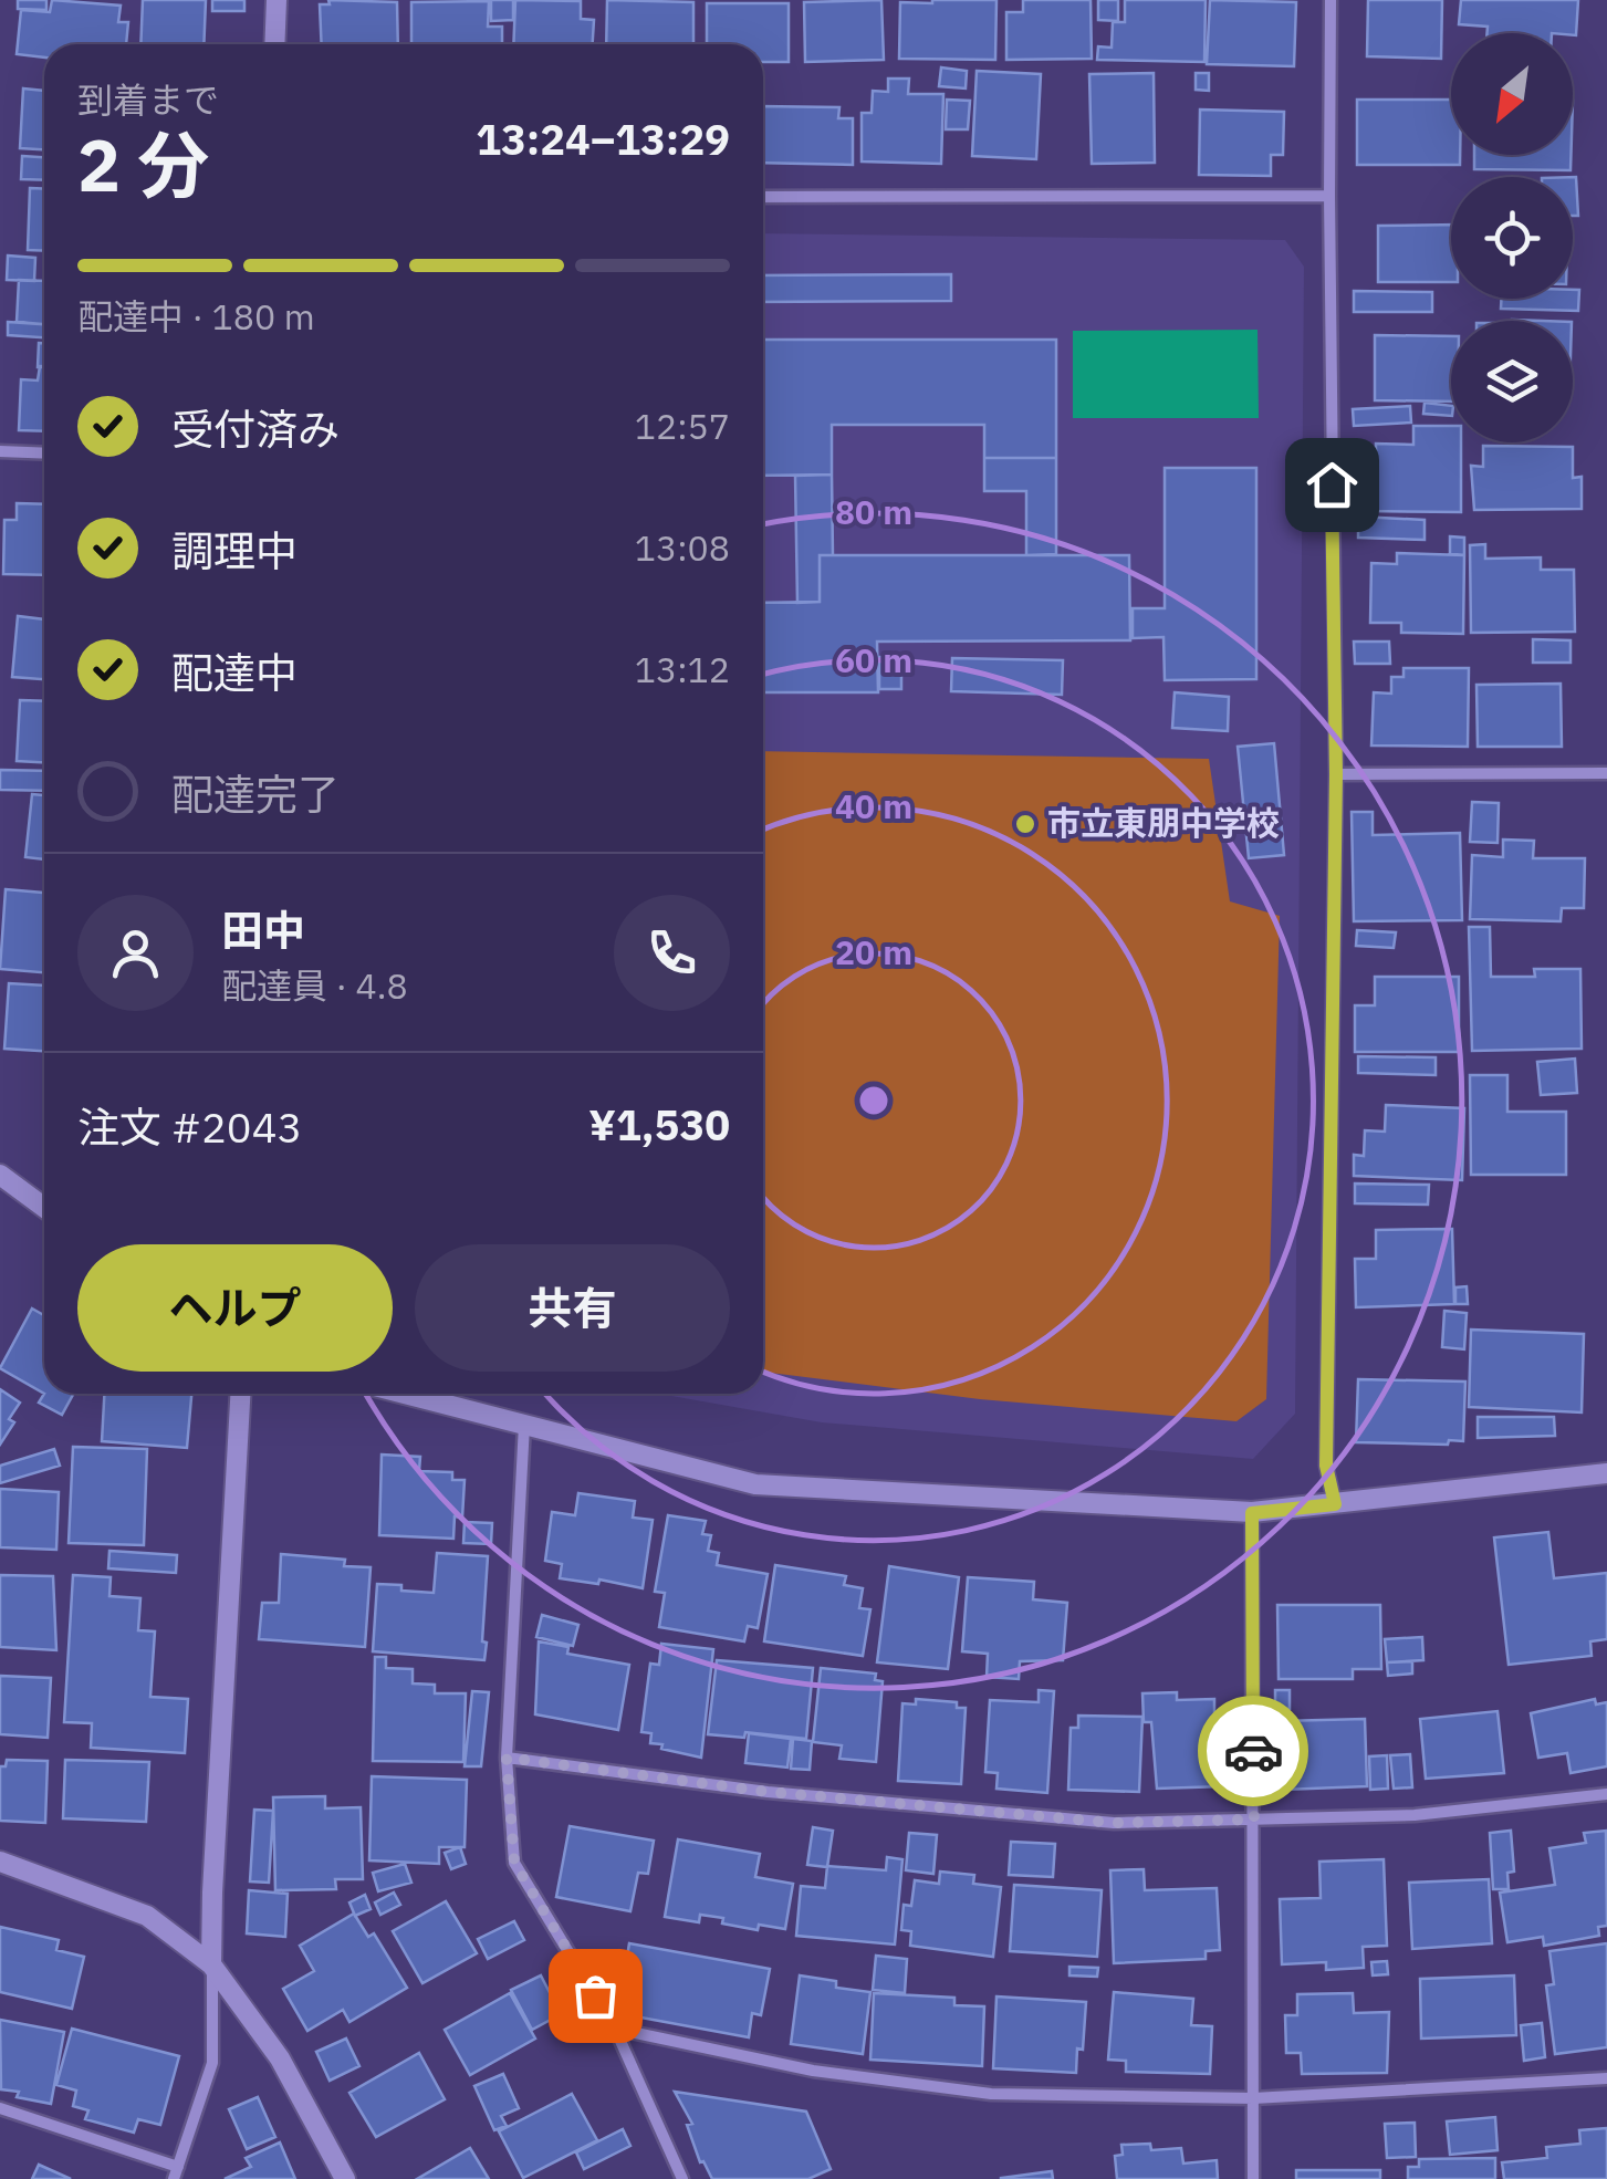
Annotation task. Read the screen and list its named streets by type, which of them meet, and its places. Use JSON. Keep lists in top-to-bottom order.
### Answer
{
  "places": ["市立東朋中学校"],
  "north": "bottom left",
  "page": {
    "heading": ["2 分", "到着まで", "13:24–13:29"],
    "panel": [
      "田中",
      "配達員 · 4.8",
      "注文 #2043",
      "¥1,530"
    ],
    "bar": "配達中 · 180 m",
    "list": [
      ["受付済み", "12:57"],
      ["調理中", "13:08"],
      ["配達中", "13:12"],
      "配達完了"
    ],
    "buttons": ["ヘルプ", "共有"]
  },
  "rings": [
    "80 m",
    "60 m",
    "40 m",
    "20 m"
  ]
}
